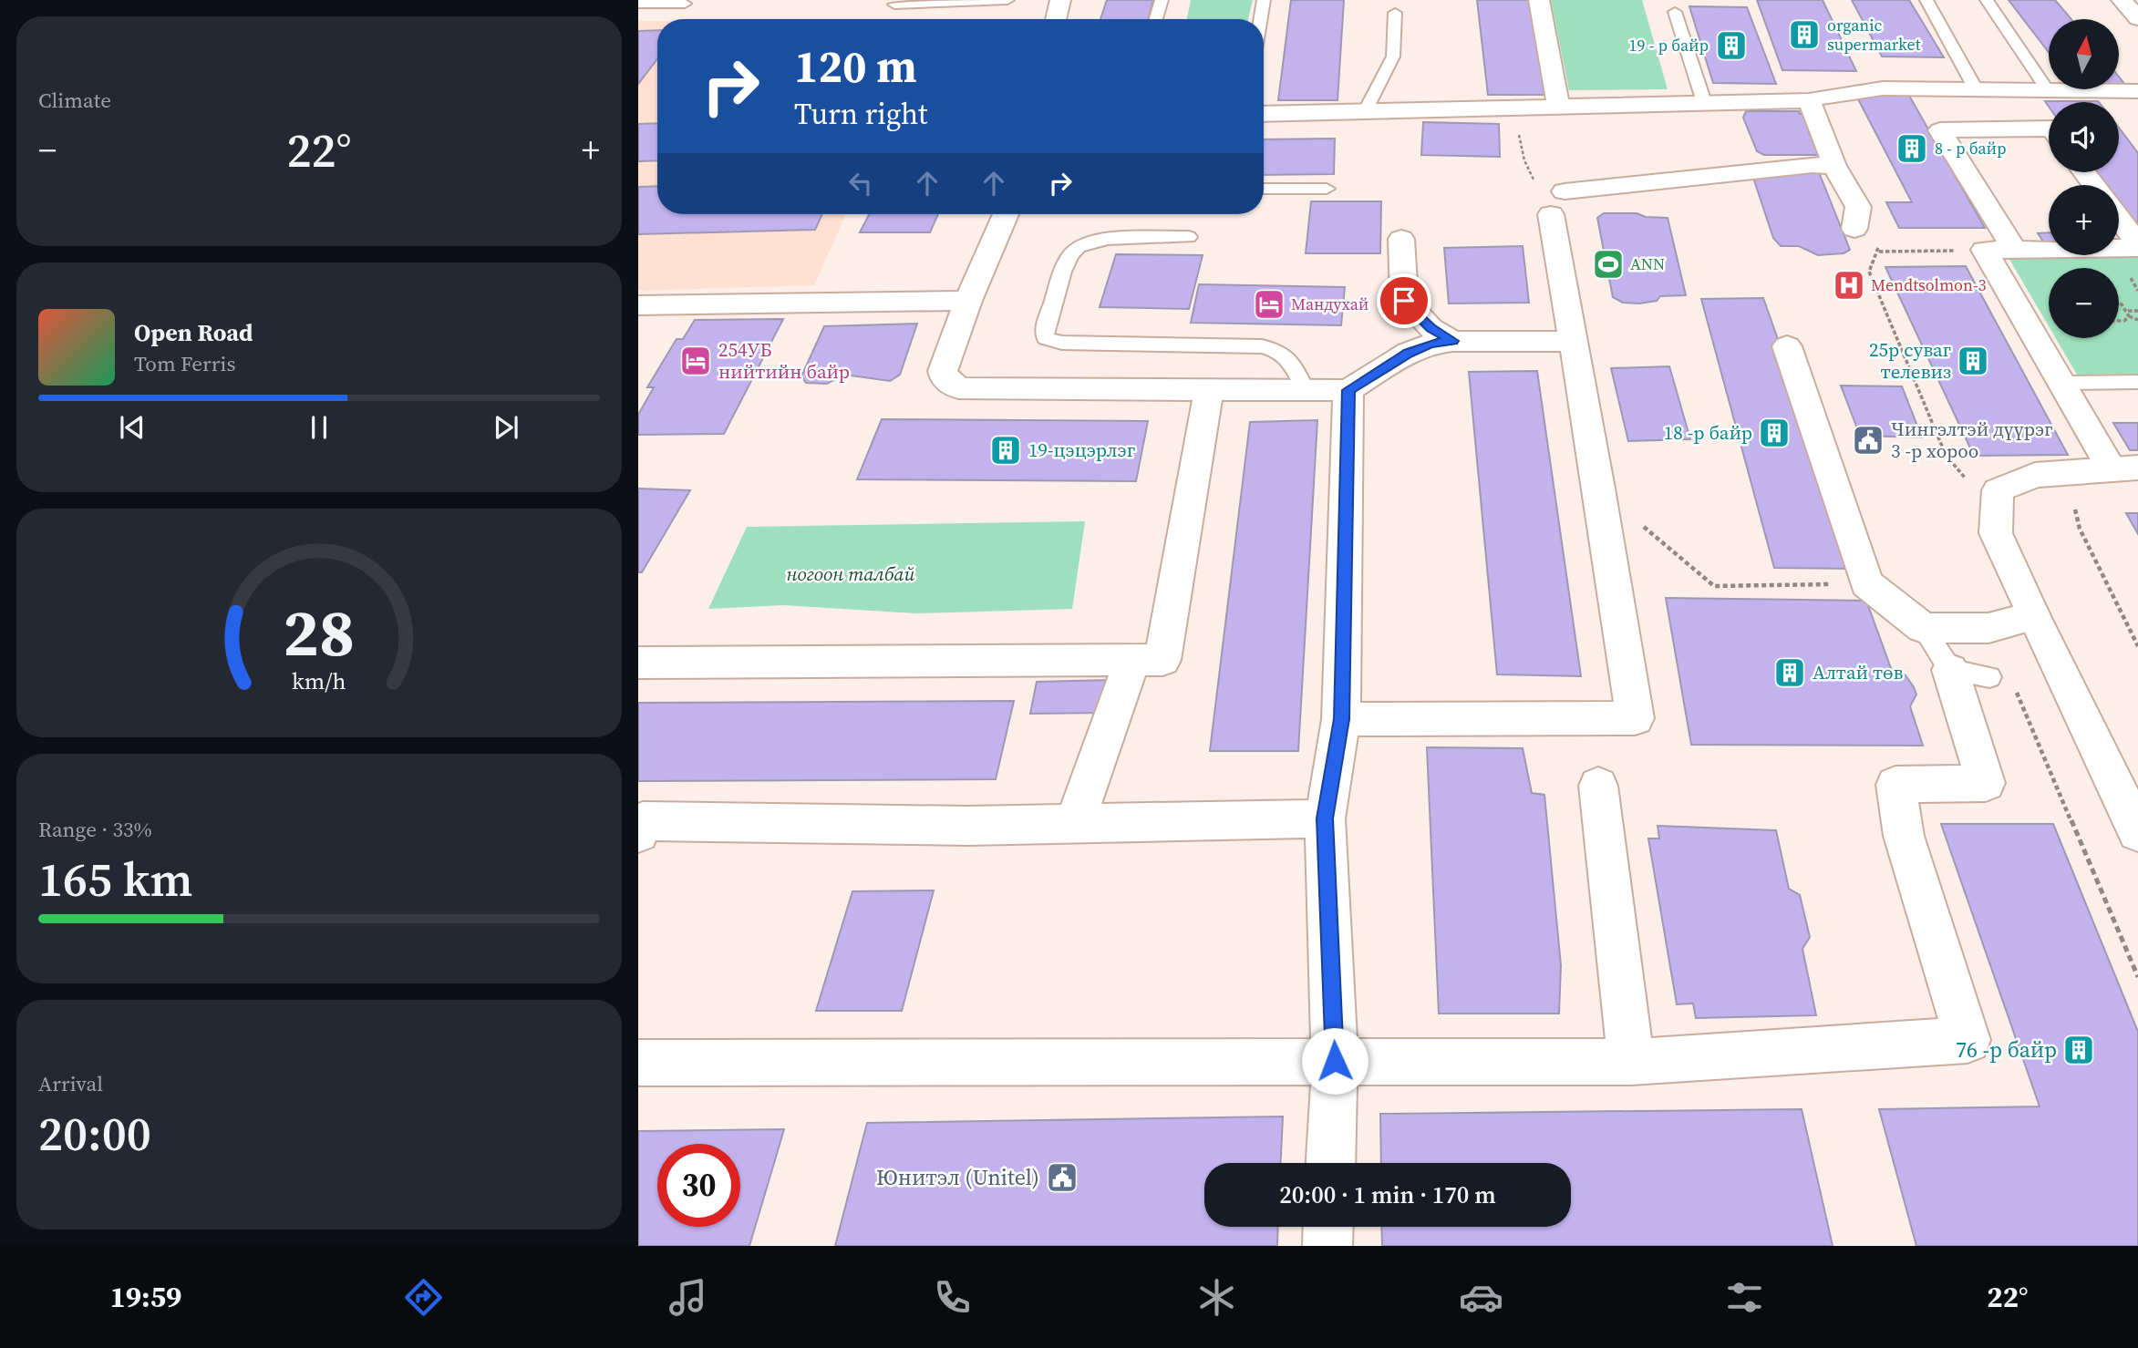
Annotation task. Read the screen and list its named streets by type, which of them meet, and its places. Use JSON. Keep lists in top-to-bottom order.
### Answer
{
  "parks": ["ногоон талбай"],
  "places": {
    "building": [
      "organic supermarket",
      "19 - р байр",
      "8 - р байр",
      "25р суваг телевиз",
      "18 -р байр",
      "19-цэцэрлэг",
      "Алтай төв",
      "76 -р байр"
    ],
    "sports": ["ANN"],
    "hospital": ["Mendtsolmon-3"],
    "hotel": ["Мандухай", "254УБ нийтийн байр"],
    "public building": ["Чингэлтэй дүүрэг 3 -р хороо", "Юнитэл (Unitel)"]
  },
  "north": "top",
  "page": {
    "tile": [
      "Climate",
      ["Range · 33%", "165 km"],
      ["Arrival", "20:00"]
    ],
    "map_buttons": ["+", "−"],
    "turn": ["120 m", "Turn right"],
    "heat": ["−", "22°", "+"],
    "song": ["Open Road", "Tom Ferris"],
    "limit": "30",
    "trip": "20:00 · 1 min · 170 m",
    "tabs": ["19:59", "22°"],
    "gauge": ["28", "km/h"]
  }
}
